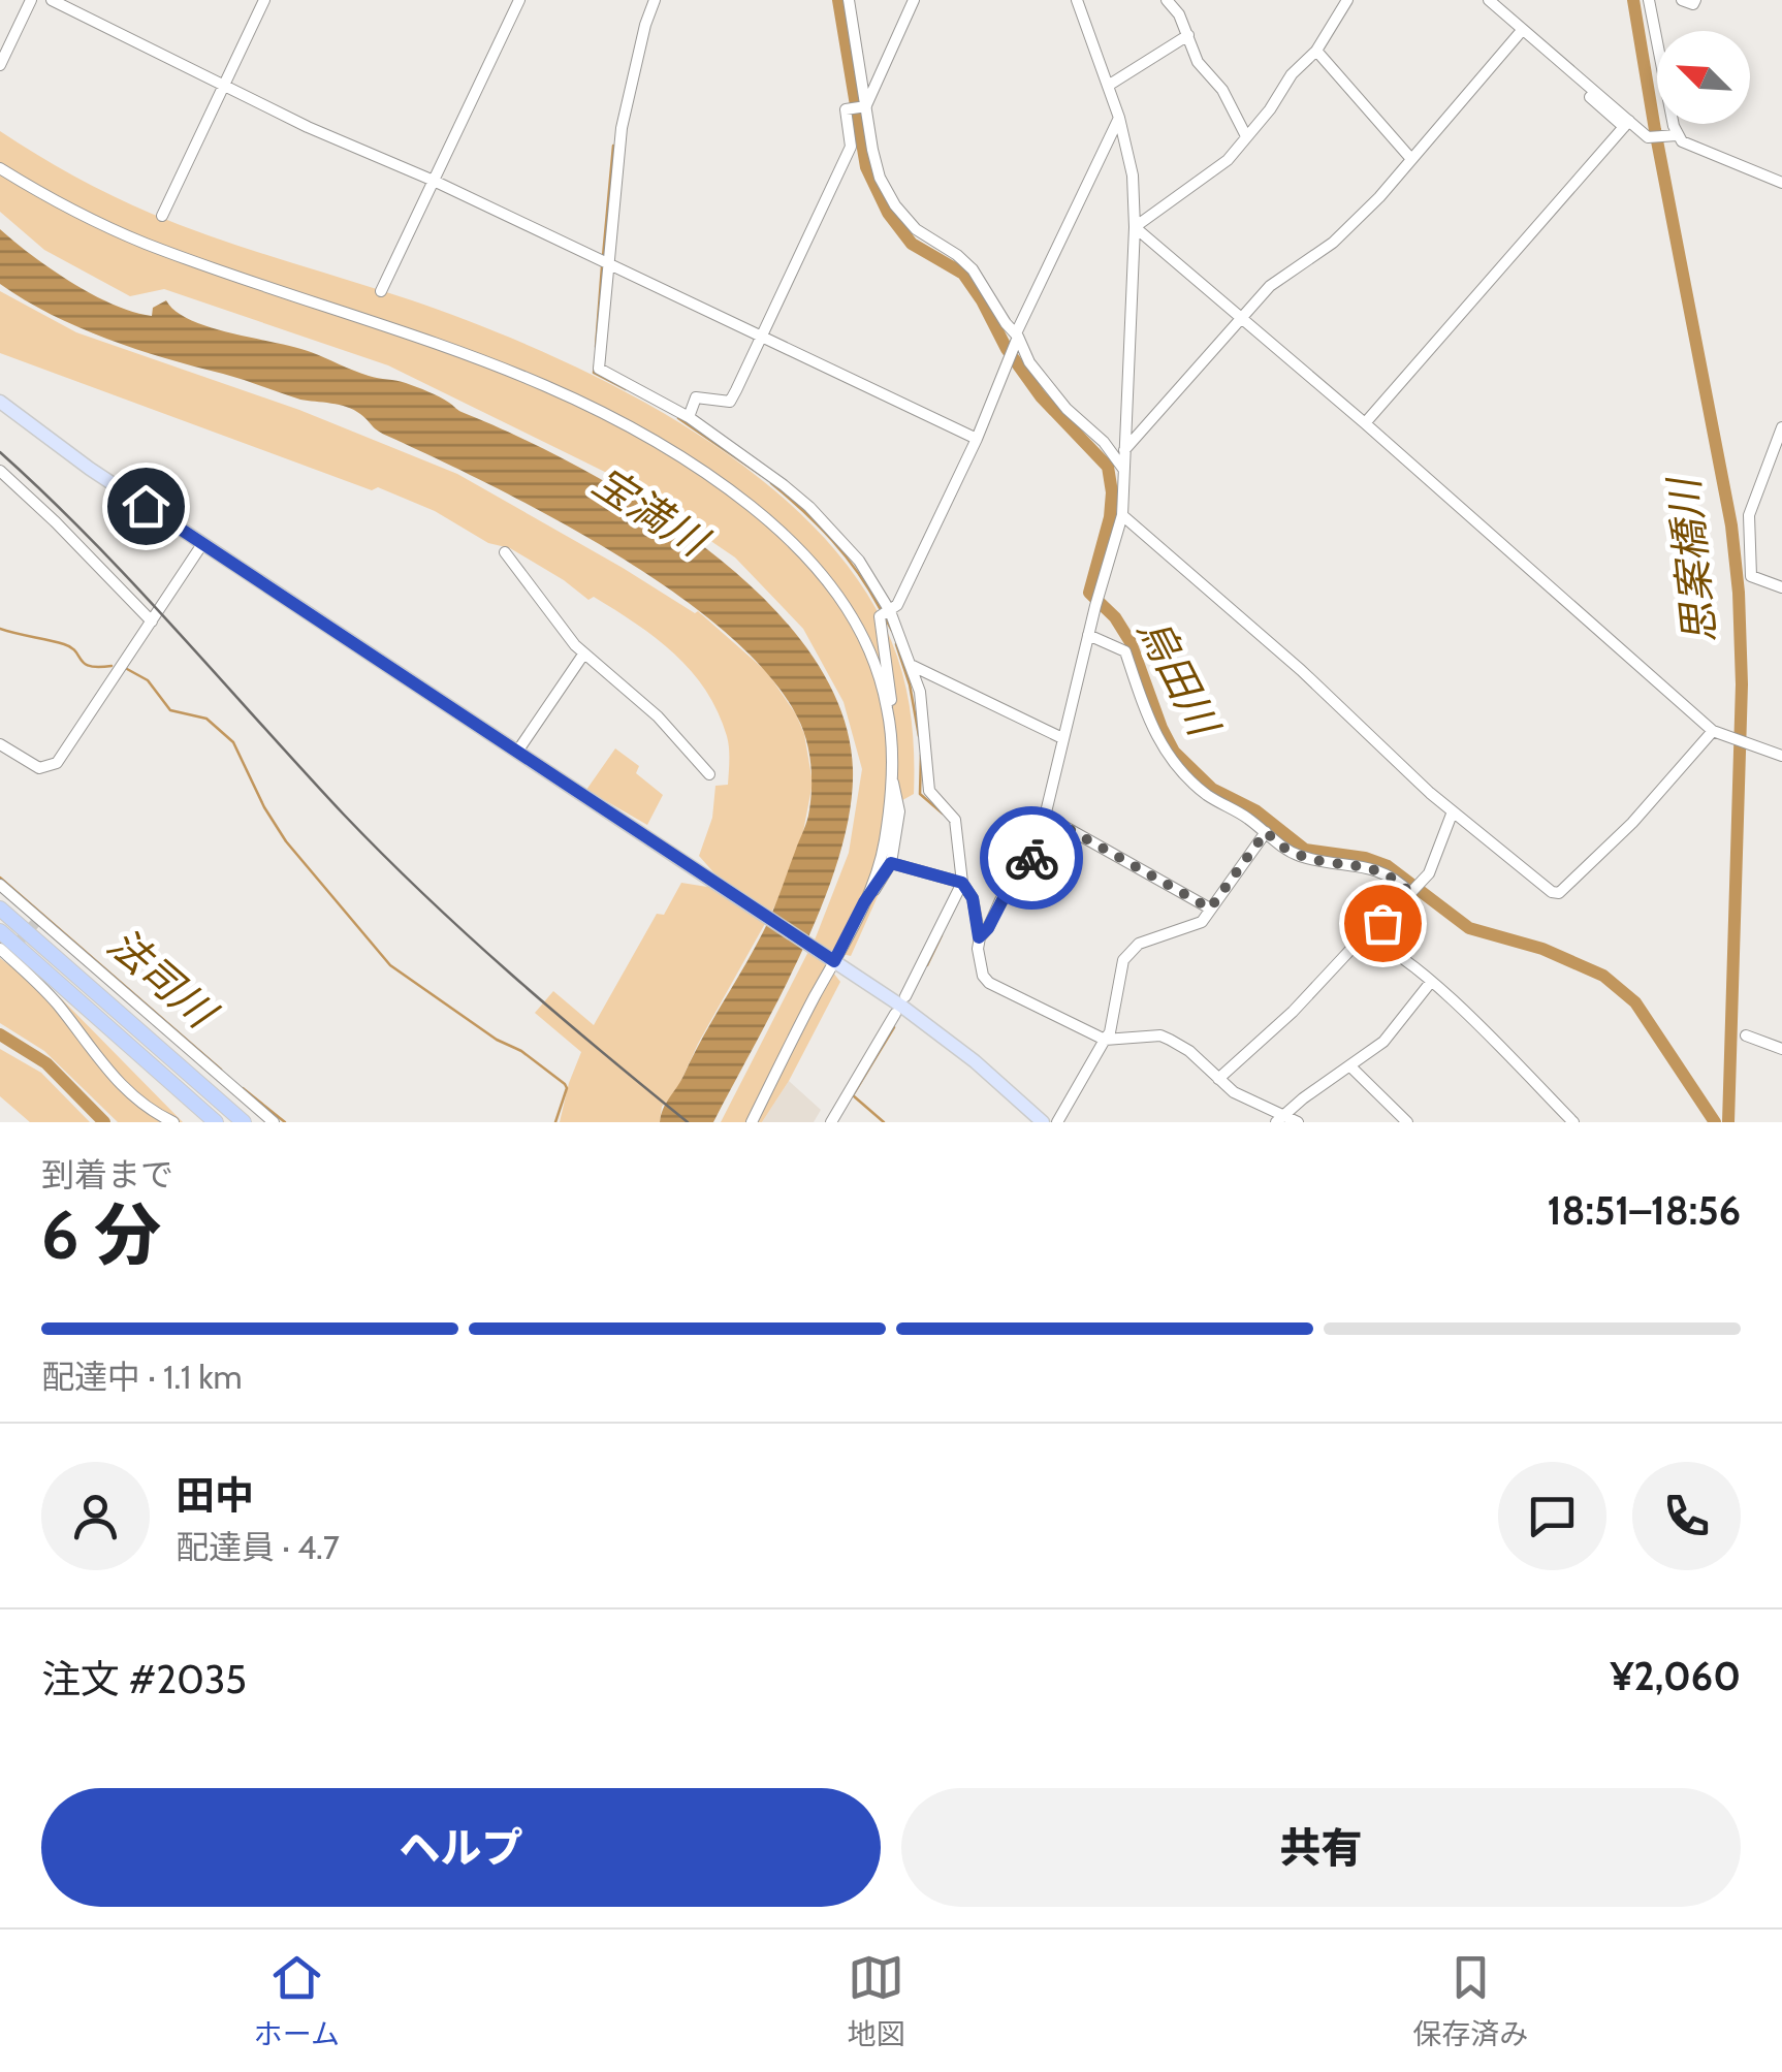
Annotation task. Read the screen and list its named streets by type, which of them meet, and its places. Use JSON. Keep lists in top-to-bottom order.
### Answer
{
  "water": [
    "宝満川",
    "思案橋川",
    "烏田川",
    "法司川"
  ],
  "north": "top left",
  "page": {
    "heading": ["6 分", "到着まで", "18:51–18:56"],
    "panel": [
      "田中",
      "配達員 · 4.7",
      "注文 #2035",
      "¥2,060"
    ],
    "bar": "配達中 · 1.1 km",
    "buttons": ["ヘルプ", "共有"],
    "tabs": ["ホーム", "地図", "保存済み"]
  }
}
